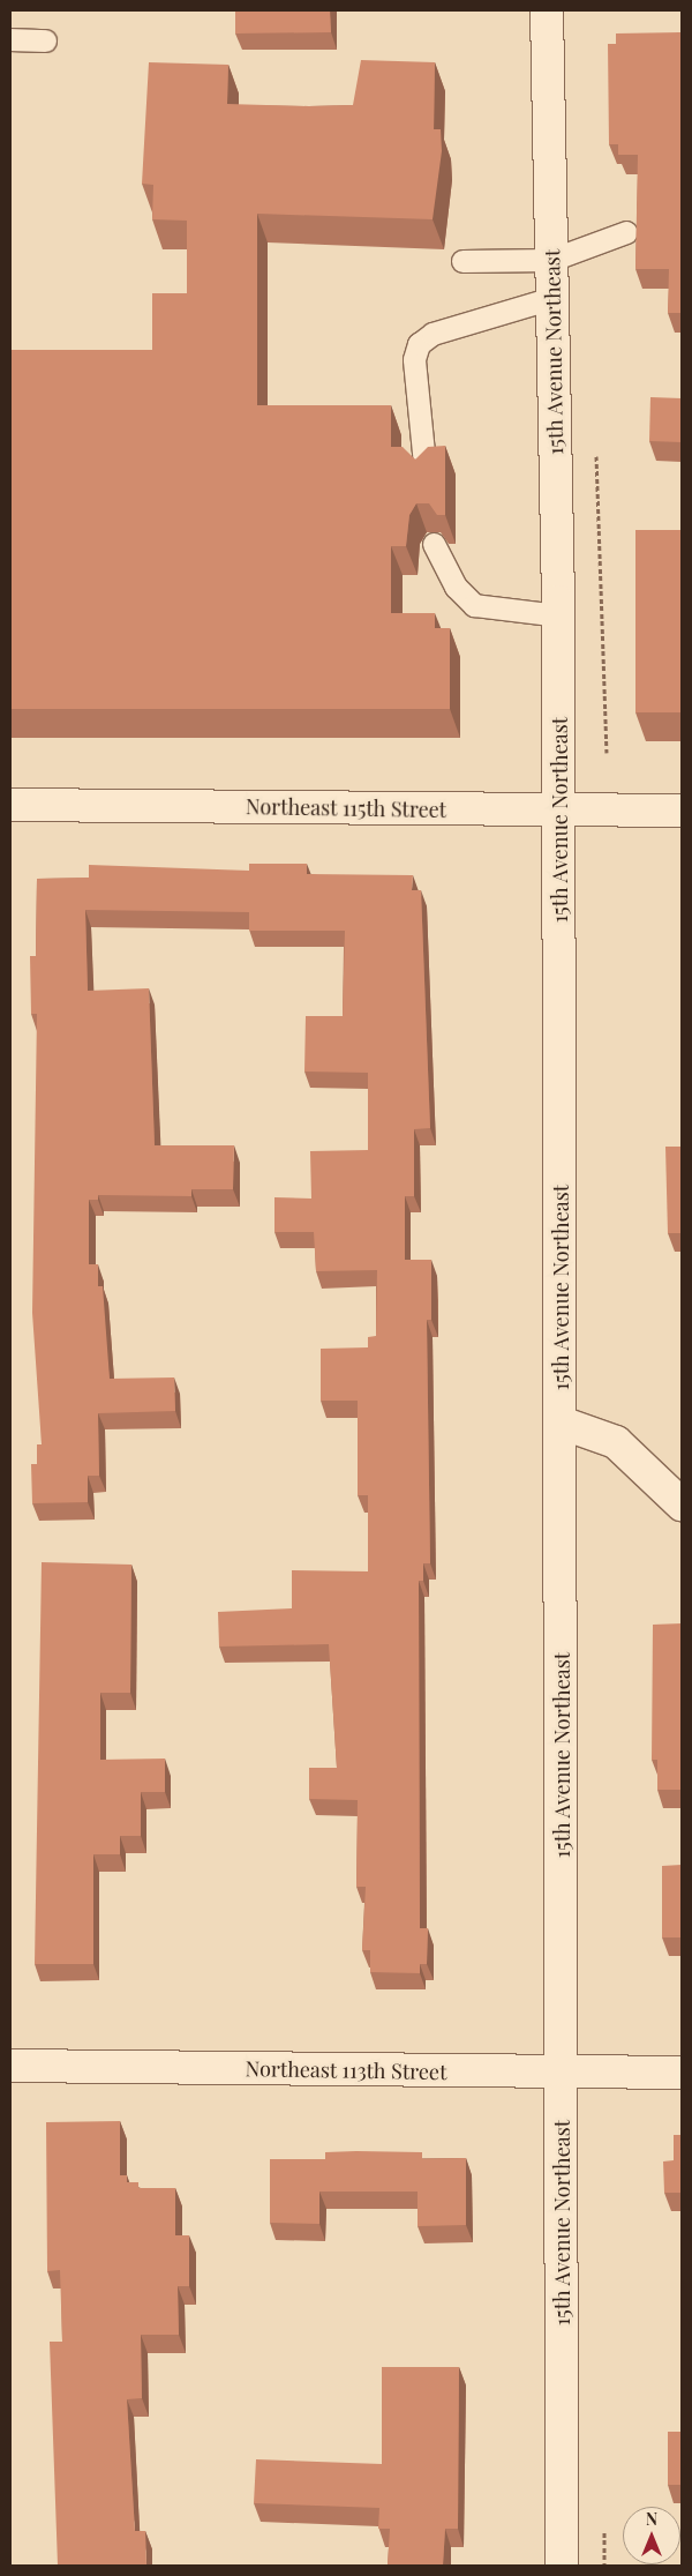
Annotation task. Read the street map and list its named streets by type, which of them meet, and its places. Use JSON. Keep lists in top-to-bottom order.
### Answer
{
  "streets": {
    "street": ["15th Avenue Northeast", "Northeast 115th Street", "Northeast 113th Street"]
  },
  "crossings": [
    ["15th Avenue Northeast", "Northeast 115th Street"],
    ["15th Avenue Northeast", "Northeast 113th Street"]
  ],
  "north": "top"
}
